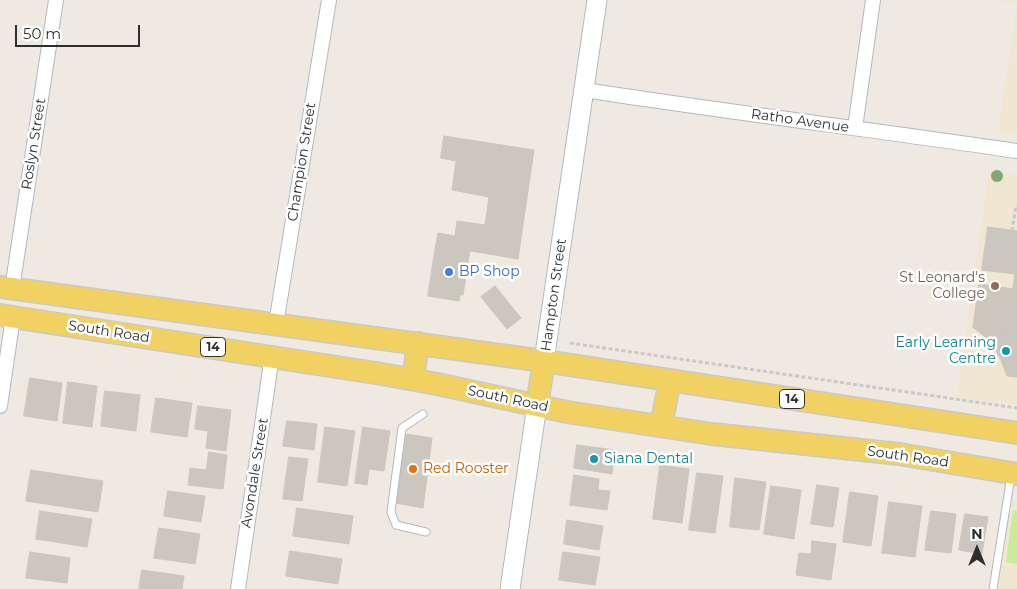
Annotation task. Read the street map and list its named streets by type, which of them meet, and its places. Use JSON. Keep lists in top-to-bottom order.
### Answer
{
  "streets": {
    "main road": ["Hampton Street", "South Road", "14"],
    "street": [
      "Ratho Avenue",
      "Roslyn Street",
      "Champion Street",
      "Avondale Street"
    ]
  },
  "crossings": [
    ["Ratho Avenue", "Hampton Street"],
    ["Roslyn Street", "South Road"],
    ["Champion Street", "South Road"],
    ["Hampton Street", "South Road"],
    ["South Road", "Avondale Street"]
  ],
  "places": [
    "BP Shop",
    "St Leonard's College",
    "Early Learning Centre",
    "Siana Dental",
    "Red Rooster"
  ],
  "scale_bar": "50 m",
  "north": "top"
}
